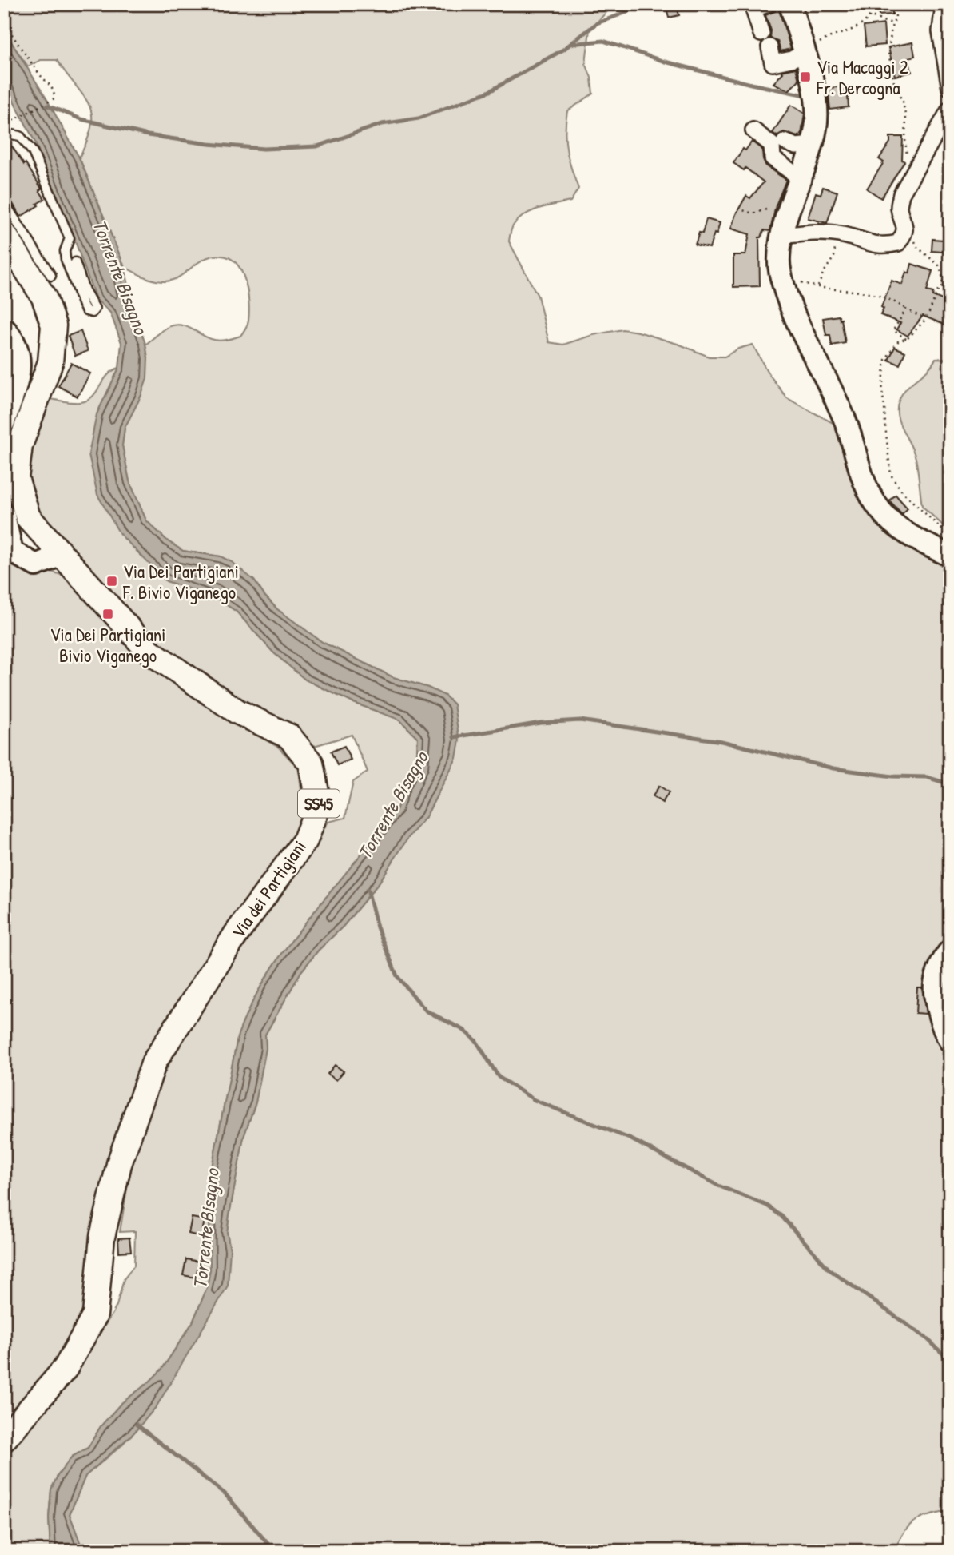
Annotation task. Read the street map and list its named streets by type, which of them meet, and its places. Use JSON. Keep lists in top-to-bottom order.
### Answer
{
  "streets": {
    "main road": ["SS45", "Via dei Partigiani"]
  },
  "water": ["Torrente Bisagno"],
  "places": {
    "transit": ["Via Macaggi 2 Fr. Dercogna", "Via Dei Partigiani F. Bivio Viganego", "Via Dei Partigiani Bivio Viganego"]
  }
}
